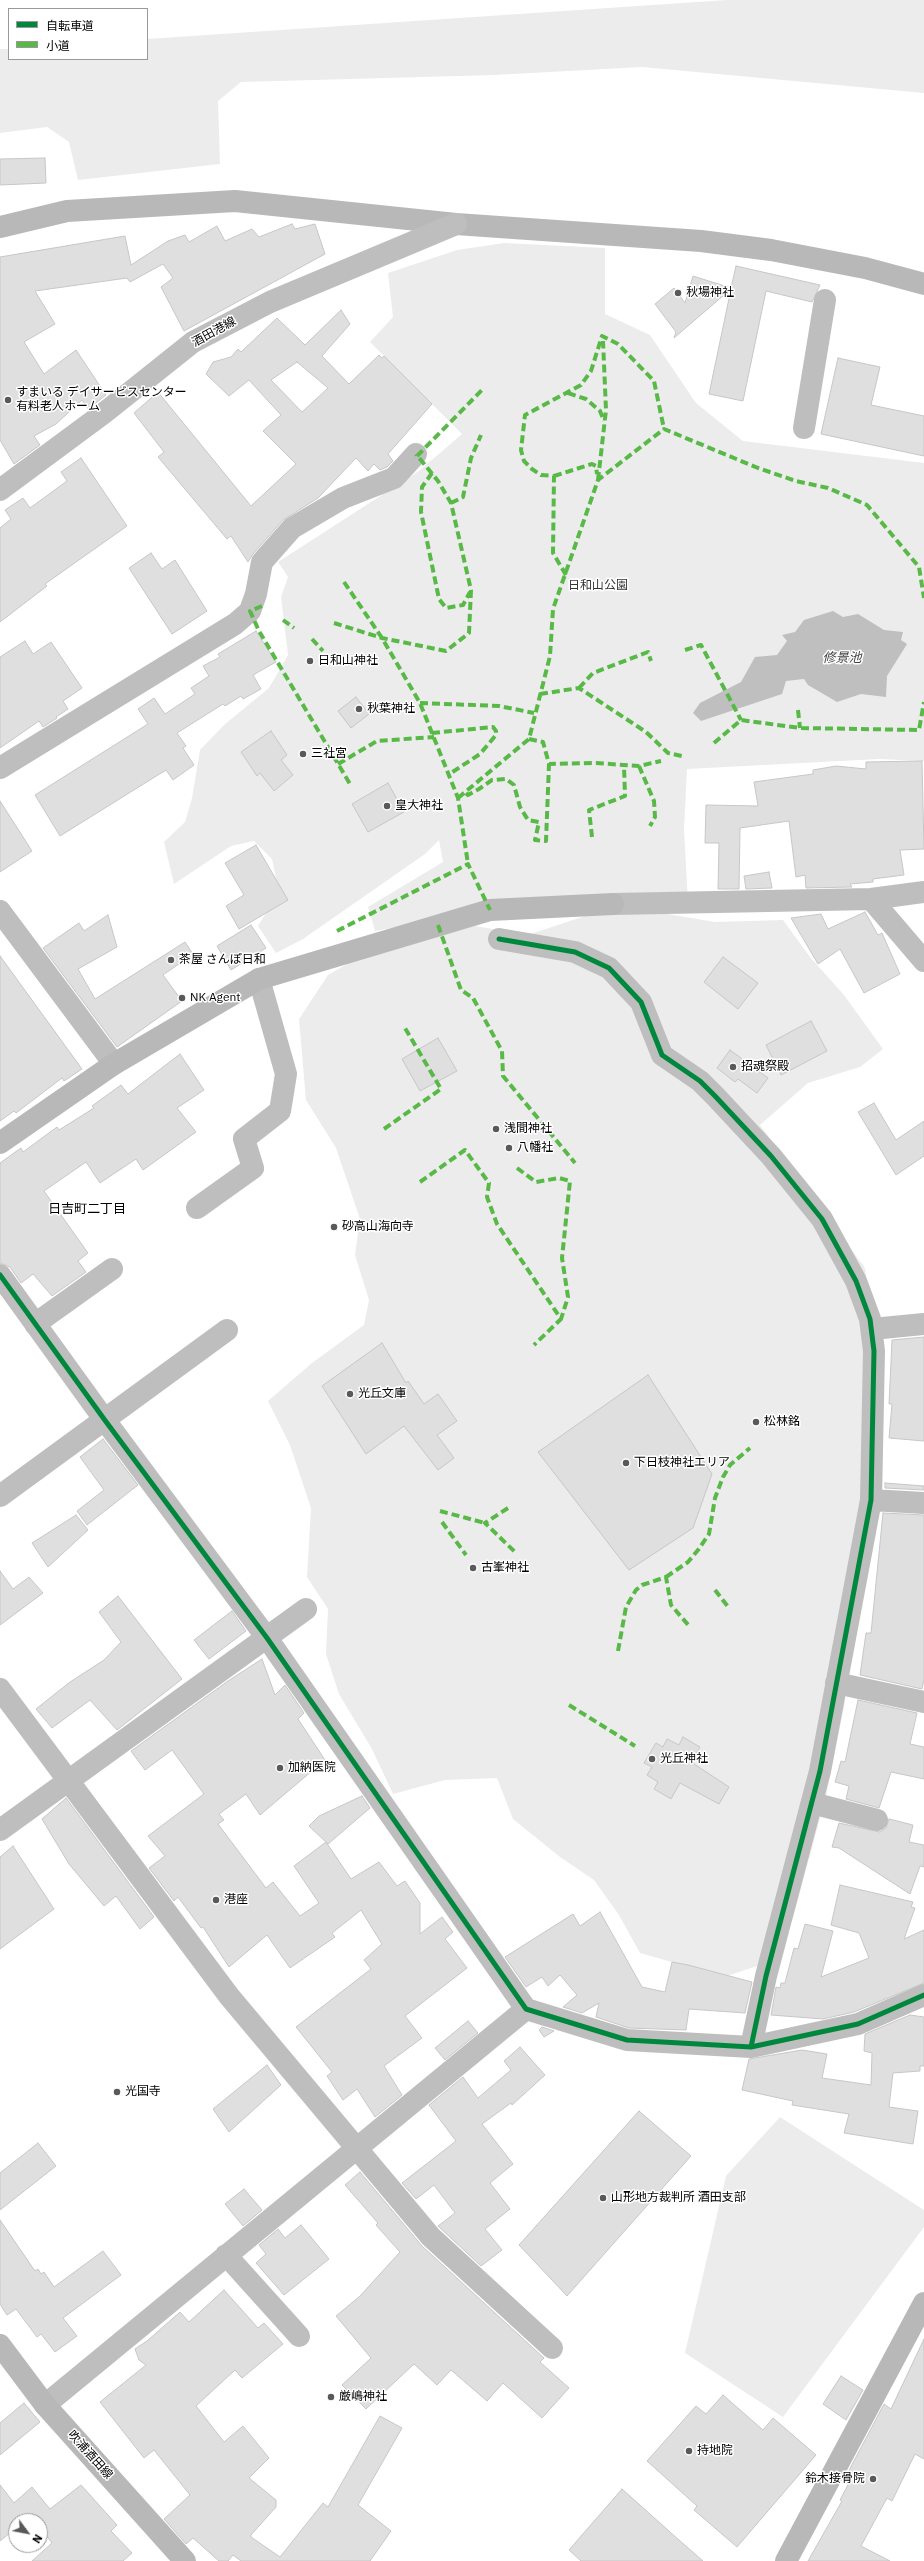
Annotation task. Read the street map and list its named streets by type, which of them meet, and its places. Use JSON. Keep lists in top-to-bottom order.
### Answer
{
  "streets": {
    "street": ["酒田港線", "吹浦酒田線"]
  },
  "districts": ["日吉町二丁目"],
  "water": ["修景池"],
  "parks": ["日和山公園"],
  "places": [
    "秋場神社",
    "すまいる デイサービスセンター 有料老人ホーム",
    "日和山神社",
    "秋葉神社",
    "三社宮",
    "皇大神社",
    "茶屋 さんぽ日和",
    "NK Agent",
    "招魂祭殿",
    "浅間神社",
    "八幡社",
    "砂高山海向寺",
    "光丘文庫",
    "松林銘",
    "下日枝神社エリア",
    "古峯神社",
    "光丘神社",
    "加納医院",
    "港座",
    "光国寺",
    "山形地方裁判所 酒田支部",
    "厳嶋神社",
    "持地院",
    "鈴木接骨院"
  ],
  "legend": ["自転車道", "小道"],
  "north": "bottom right"
}
